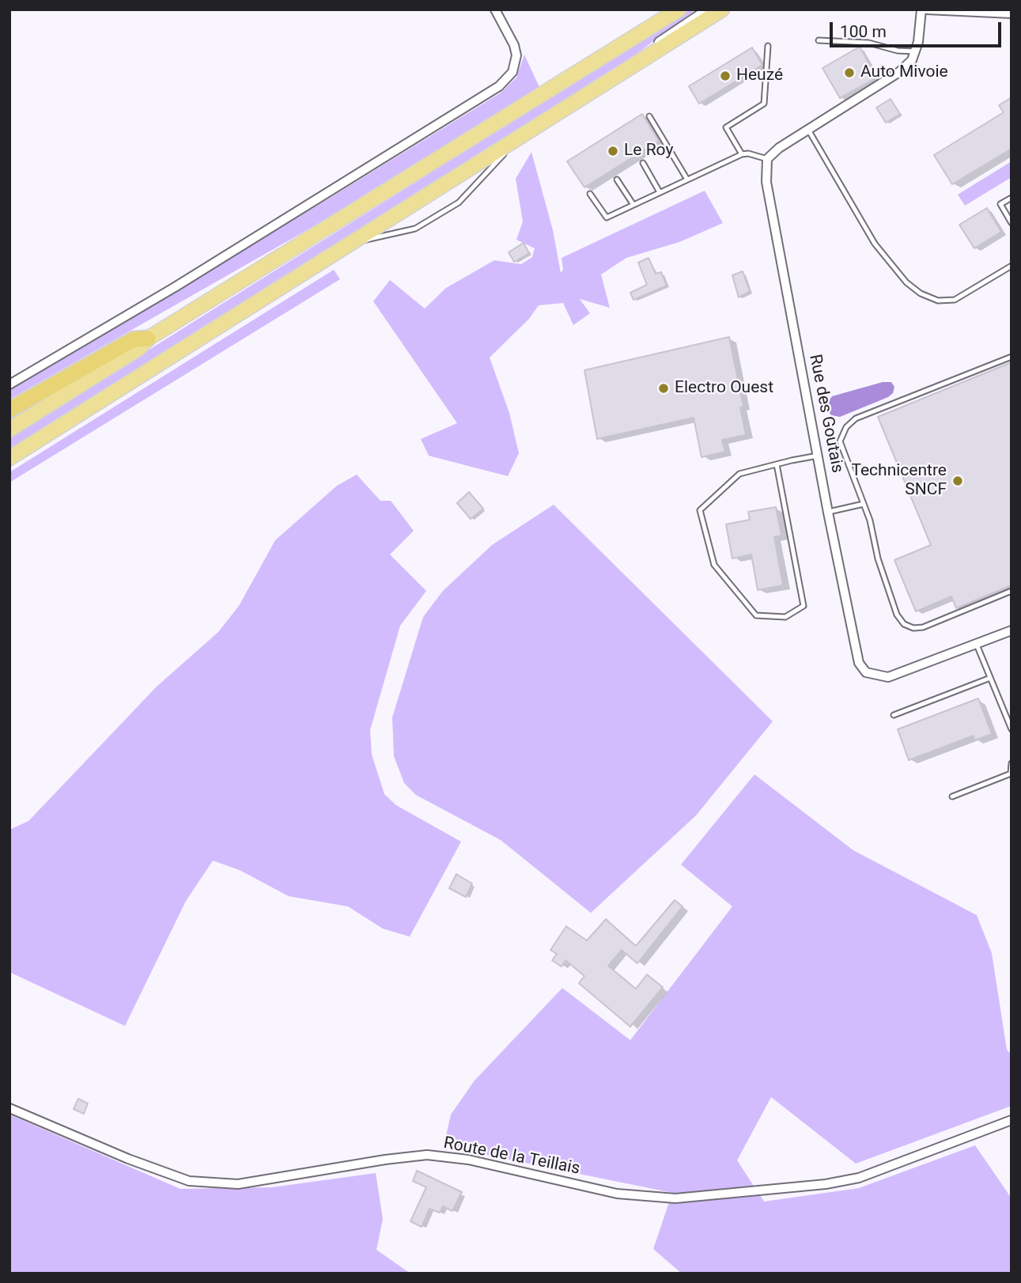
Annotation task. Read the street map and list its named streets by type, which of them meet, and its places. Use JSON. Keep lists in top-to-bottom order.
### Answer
{
  "streets": {
    "street": ["Rue des Goutais", "Route de la Teillais"]
  },
  "places": [
    "Auto Mivoie",
    "Heuzé",
    "Le Roy",
    "Electro Ouest",
    "Technicentre SNCF"
  ],
  "scale_bar": "100 m"
}
